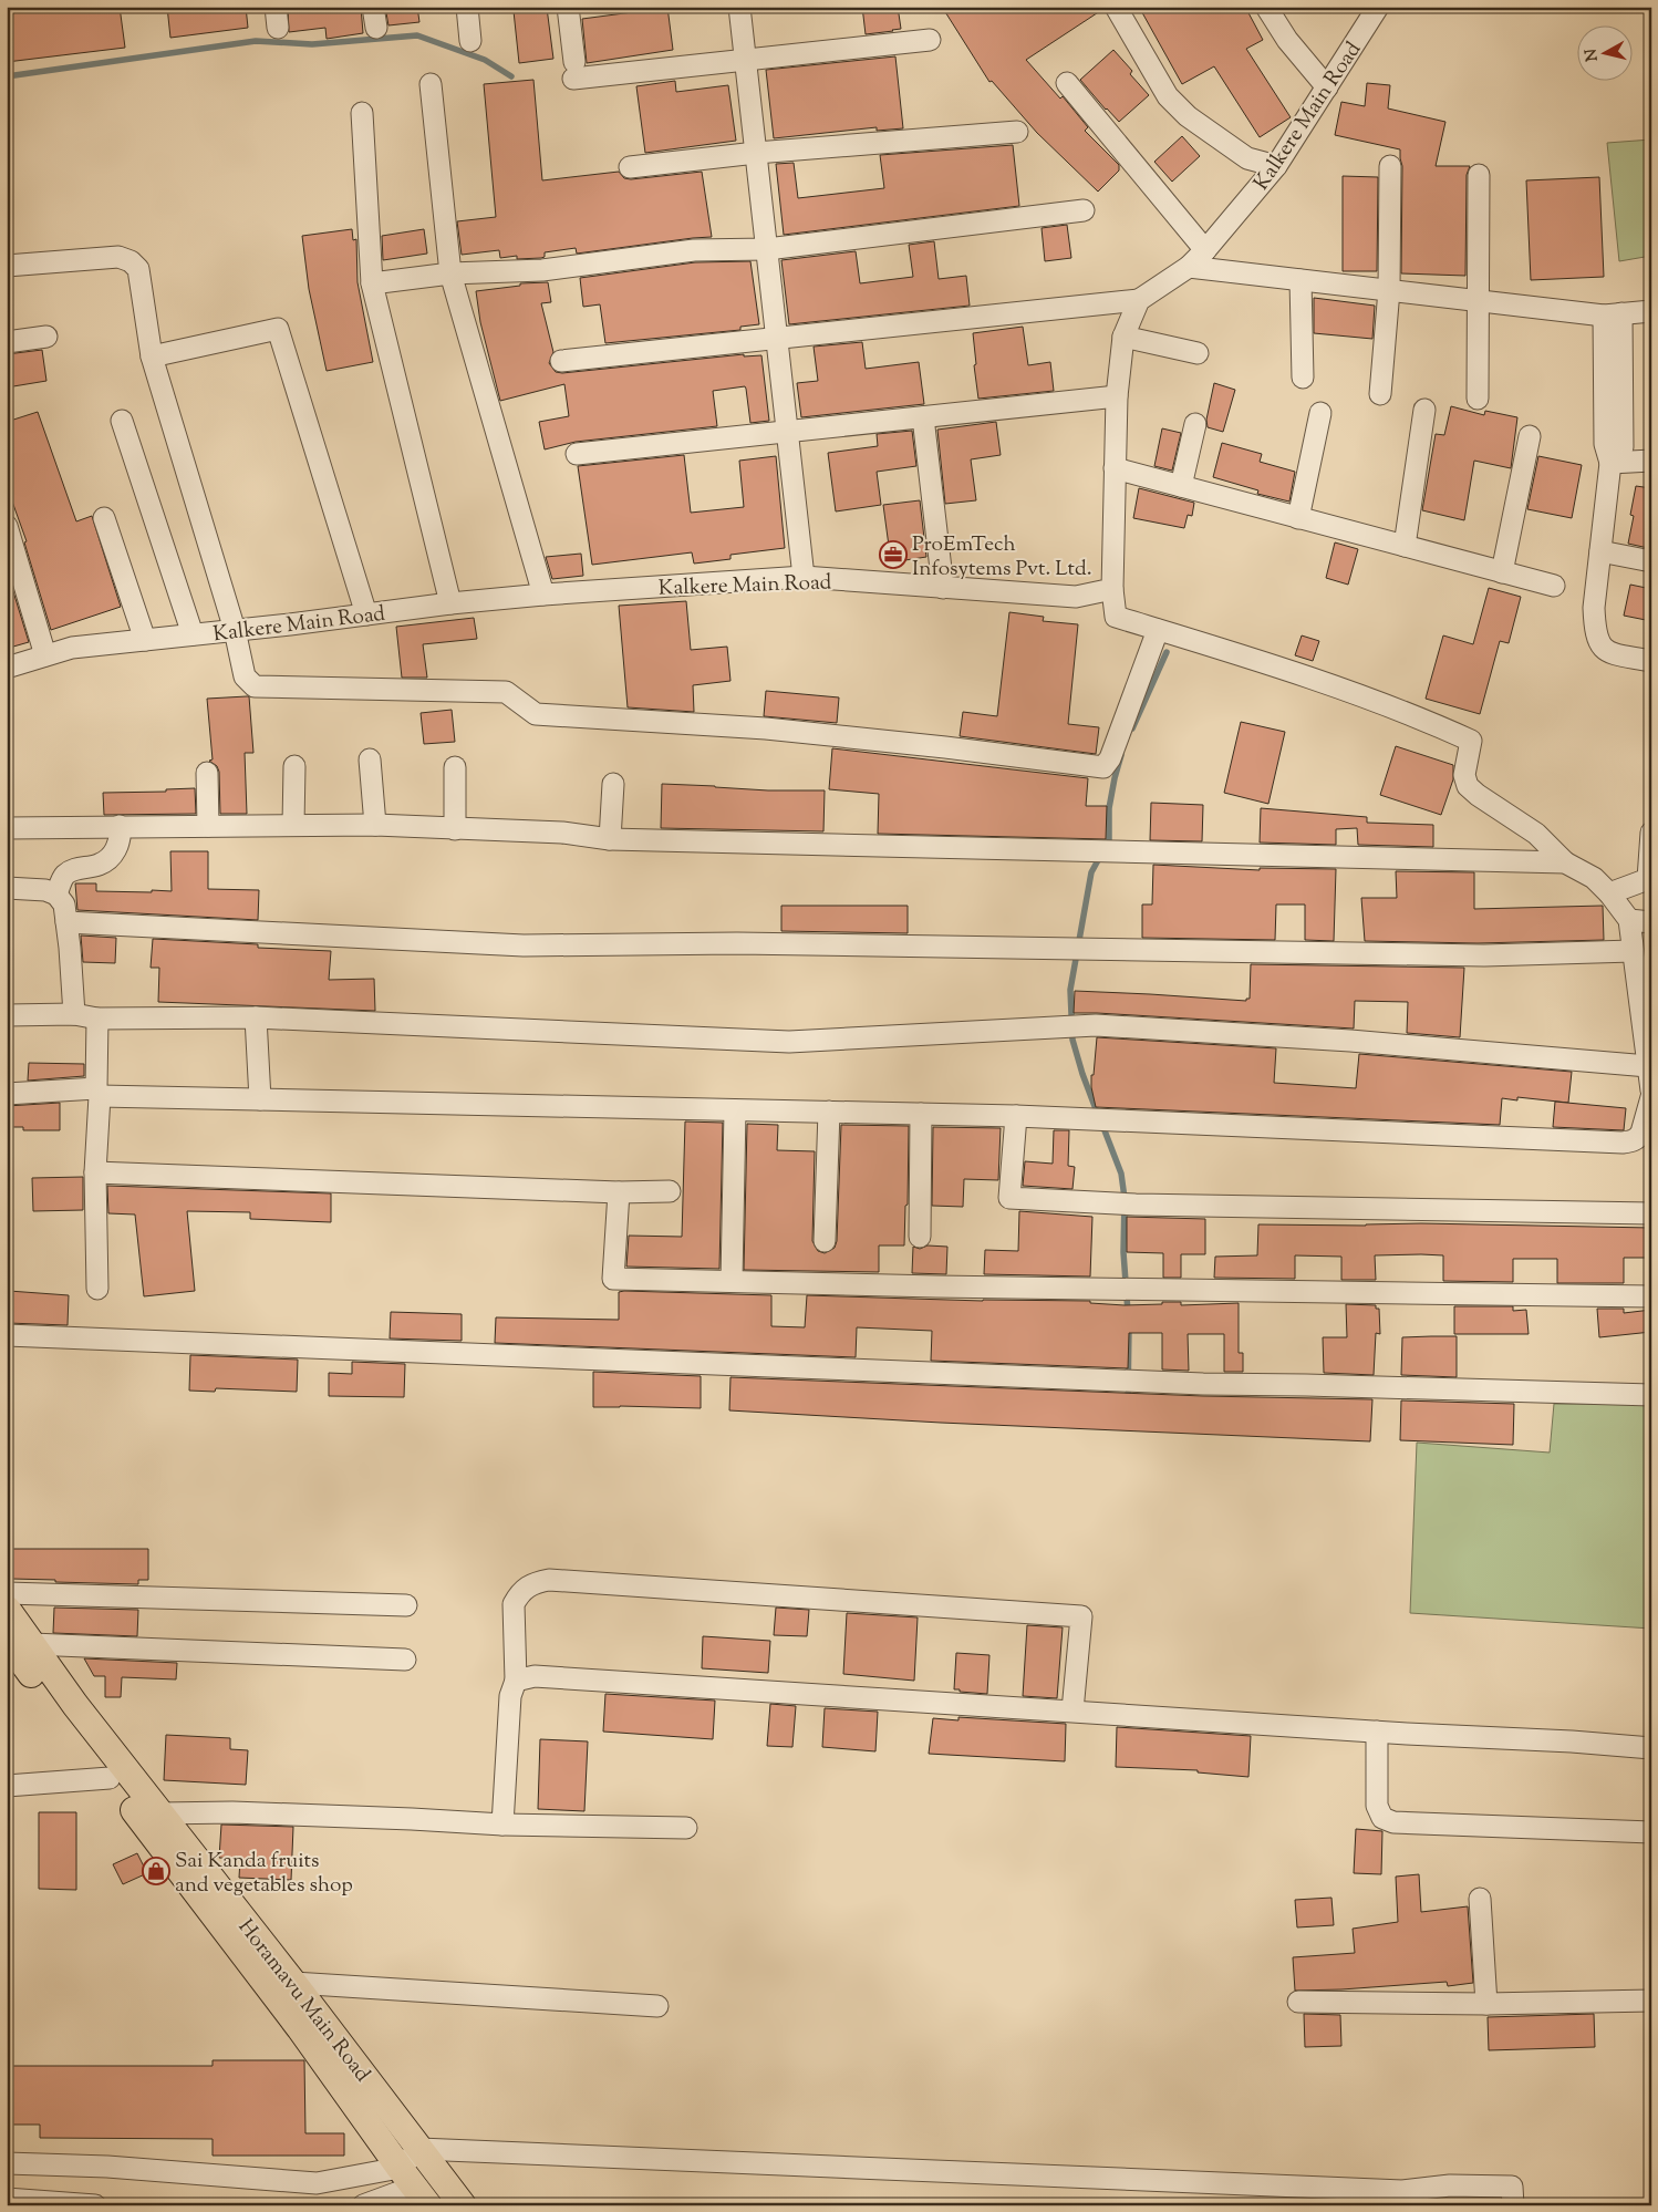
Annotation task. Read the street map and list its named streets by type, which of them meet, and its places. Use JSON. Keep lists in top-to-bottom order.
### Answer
{
  "streets": {
    "main road": ["Horamavu Main Road"],
    "street": ["Kalkere Main Road"]
  },
  "places": {
    "office": ["ProEmTech Infosytems Pvt. Ltd."],
    "shop": ["Sai Kanda fruits and vegetables shop"]
  },
  "north": "left"
}
